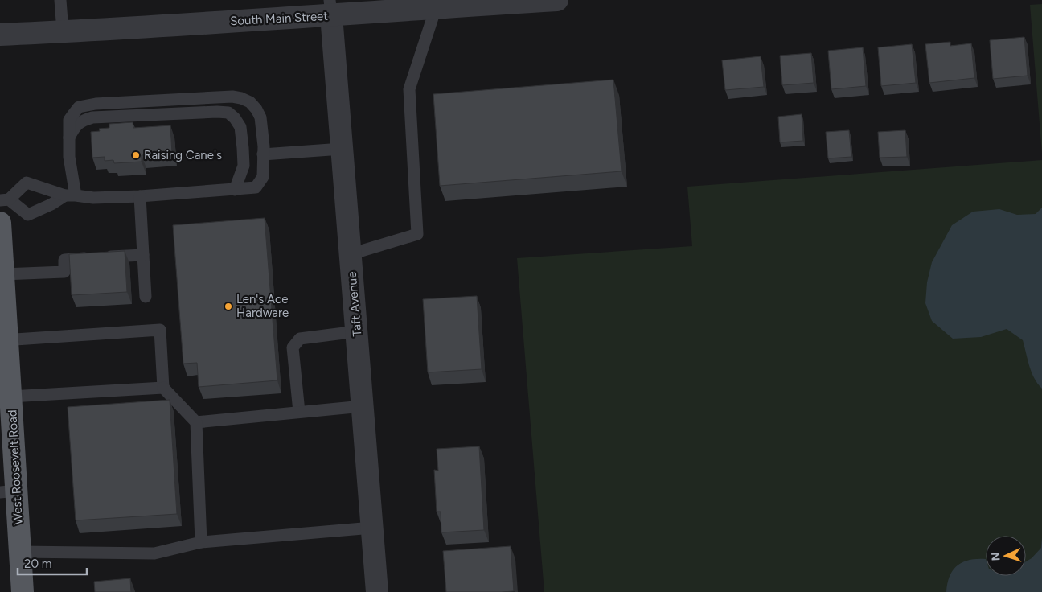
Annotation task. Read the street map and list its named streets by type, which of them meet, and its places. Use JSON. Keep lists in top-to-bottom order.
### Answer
{
  "streets": {
    "main road": ["West Roosevelt Road"],
    "street": ["South Main Street", "Taft Avenue"]
  },
  "crossings": [
    ["South Main Street", "Taft Avenue"]
  ],
  "places": ["Raising Cane's", "Len's Ace Hardware"],
  "scale_bar": "20 m",
  "north": "left"
}
